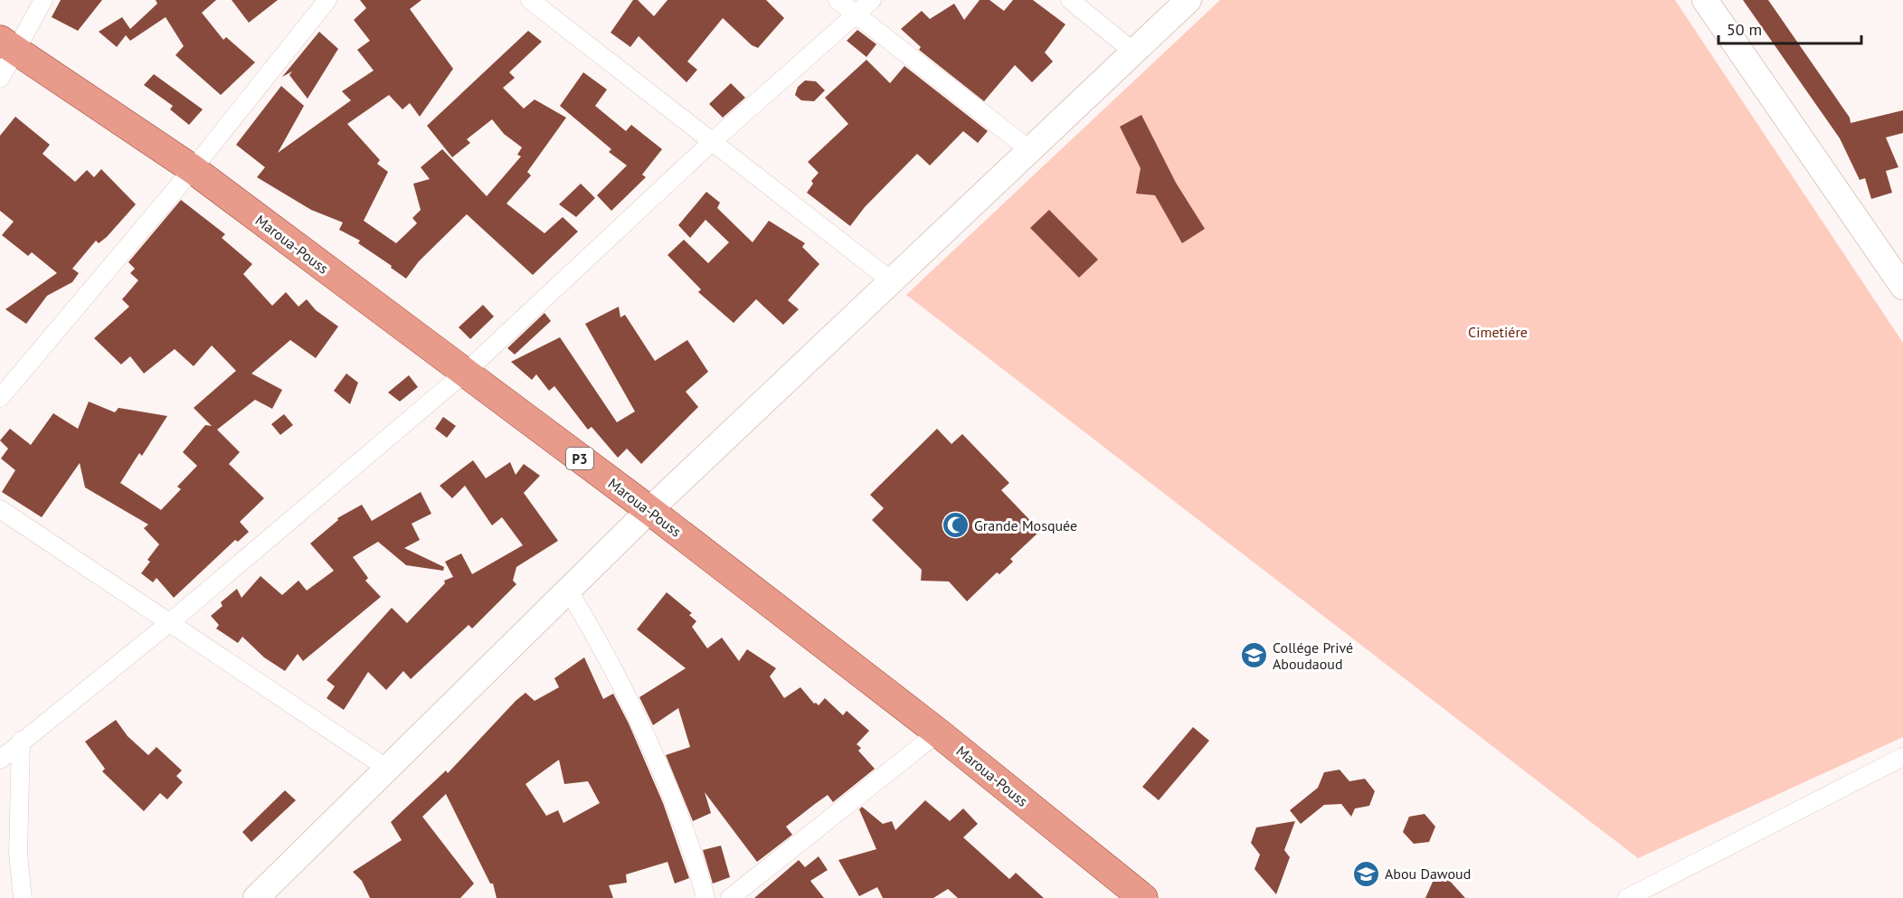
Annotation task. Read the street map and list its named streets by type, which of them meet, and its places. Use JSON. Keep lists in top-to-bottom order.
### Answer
{
  "streets": {
    "main road": ["Maroua-Pouss", "P3"]
  },
  "parks": ["Cimetiére"],
  "places": {
    "mosque": ["Grande Mosquée"],
    "school or university": ["Collége Privé Aboudaoud", "Abou Dawoud"]
  },
  "scale_bar": "50 m"
}
